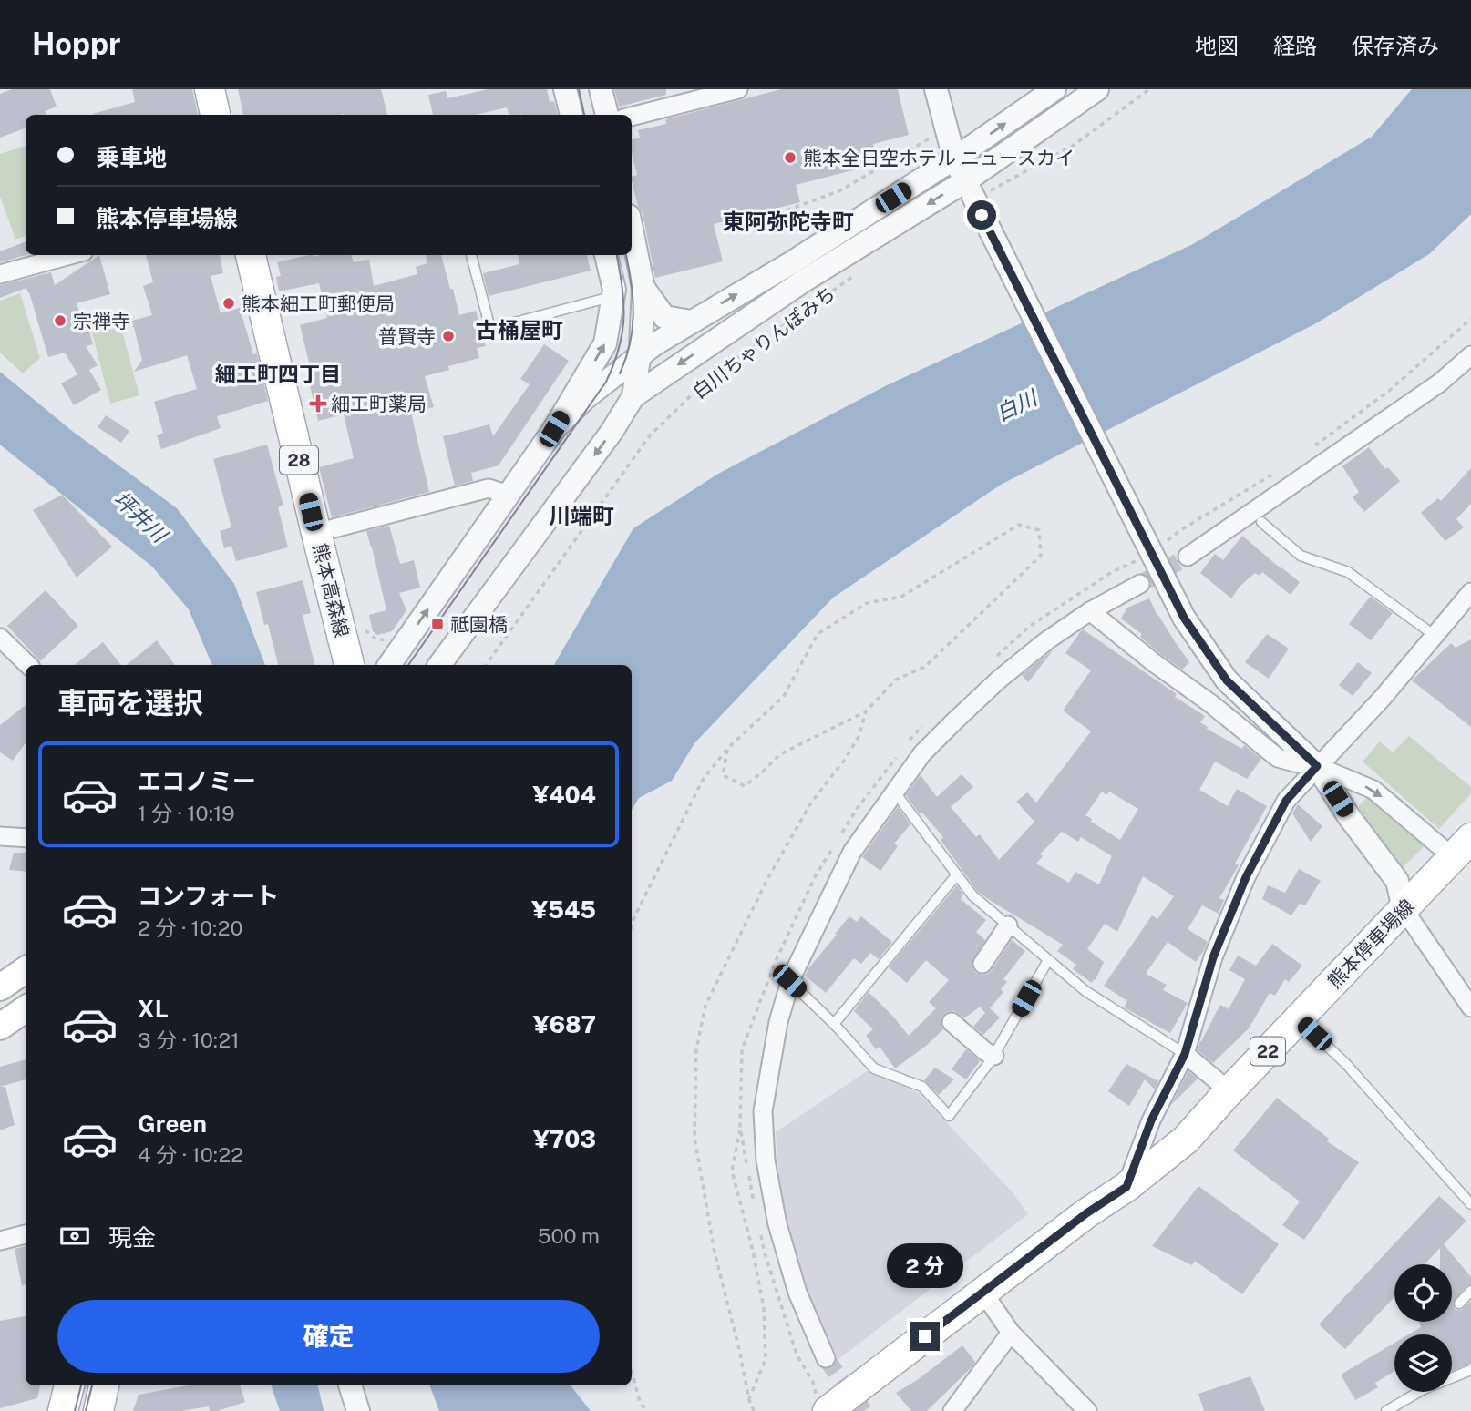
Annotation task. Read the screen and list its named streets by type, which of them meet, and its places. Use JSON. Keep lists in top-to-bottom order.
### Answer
{
  "streets": {
    "main road": [
      "28",
      "熊本高森線",
      "熊本停車場線",
      "22"
    ],
    "path": ["白川ちゃりんぽみち"]
  },
  "districts": [
    "東阿弥陀寺町",
    "古桶屋町",
    "細工町四丁目",
    "川端町"
  ],
  "water": ["白川", "坪井川"],
  "places": {
    "other": [
      "熊本全日空ホテル ニュースカイ",
      "熊本細工町郵便局",
      "宗禅寺",
      "普賢寺"
    ],
    "health": ["細工町薬局"],
    "transit": ["祗園橋"]
  },
  "page": {
    "header": "Hoppr",
    "nav": ["地図", "経路", "保存済み"],
    "banner": ["乗車地", "熊本停車場線"],
    "heading": "車両を選択",
    "list": [
      {
        "name": "エコノミー",
        "note": "1 分 · 10:19",
        "value": "¥404"
      },
      {
        "name": "コンフォート",
        "note": "2 分 · 10:20",
        "value": "¥545"
      },
      {
        "name": "XL",
        "note": "3 分 · 10:21",
        "value": "¥687"
      },
      {
        "name": "Green",
        "note": "4 分 · 10:22",
        "value": "¥703"
      }
    ],
    "pay": ["現金", "500 m"],
    "bubble": "2 分",
    "buttons": "確定"
  }
}
